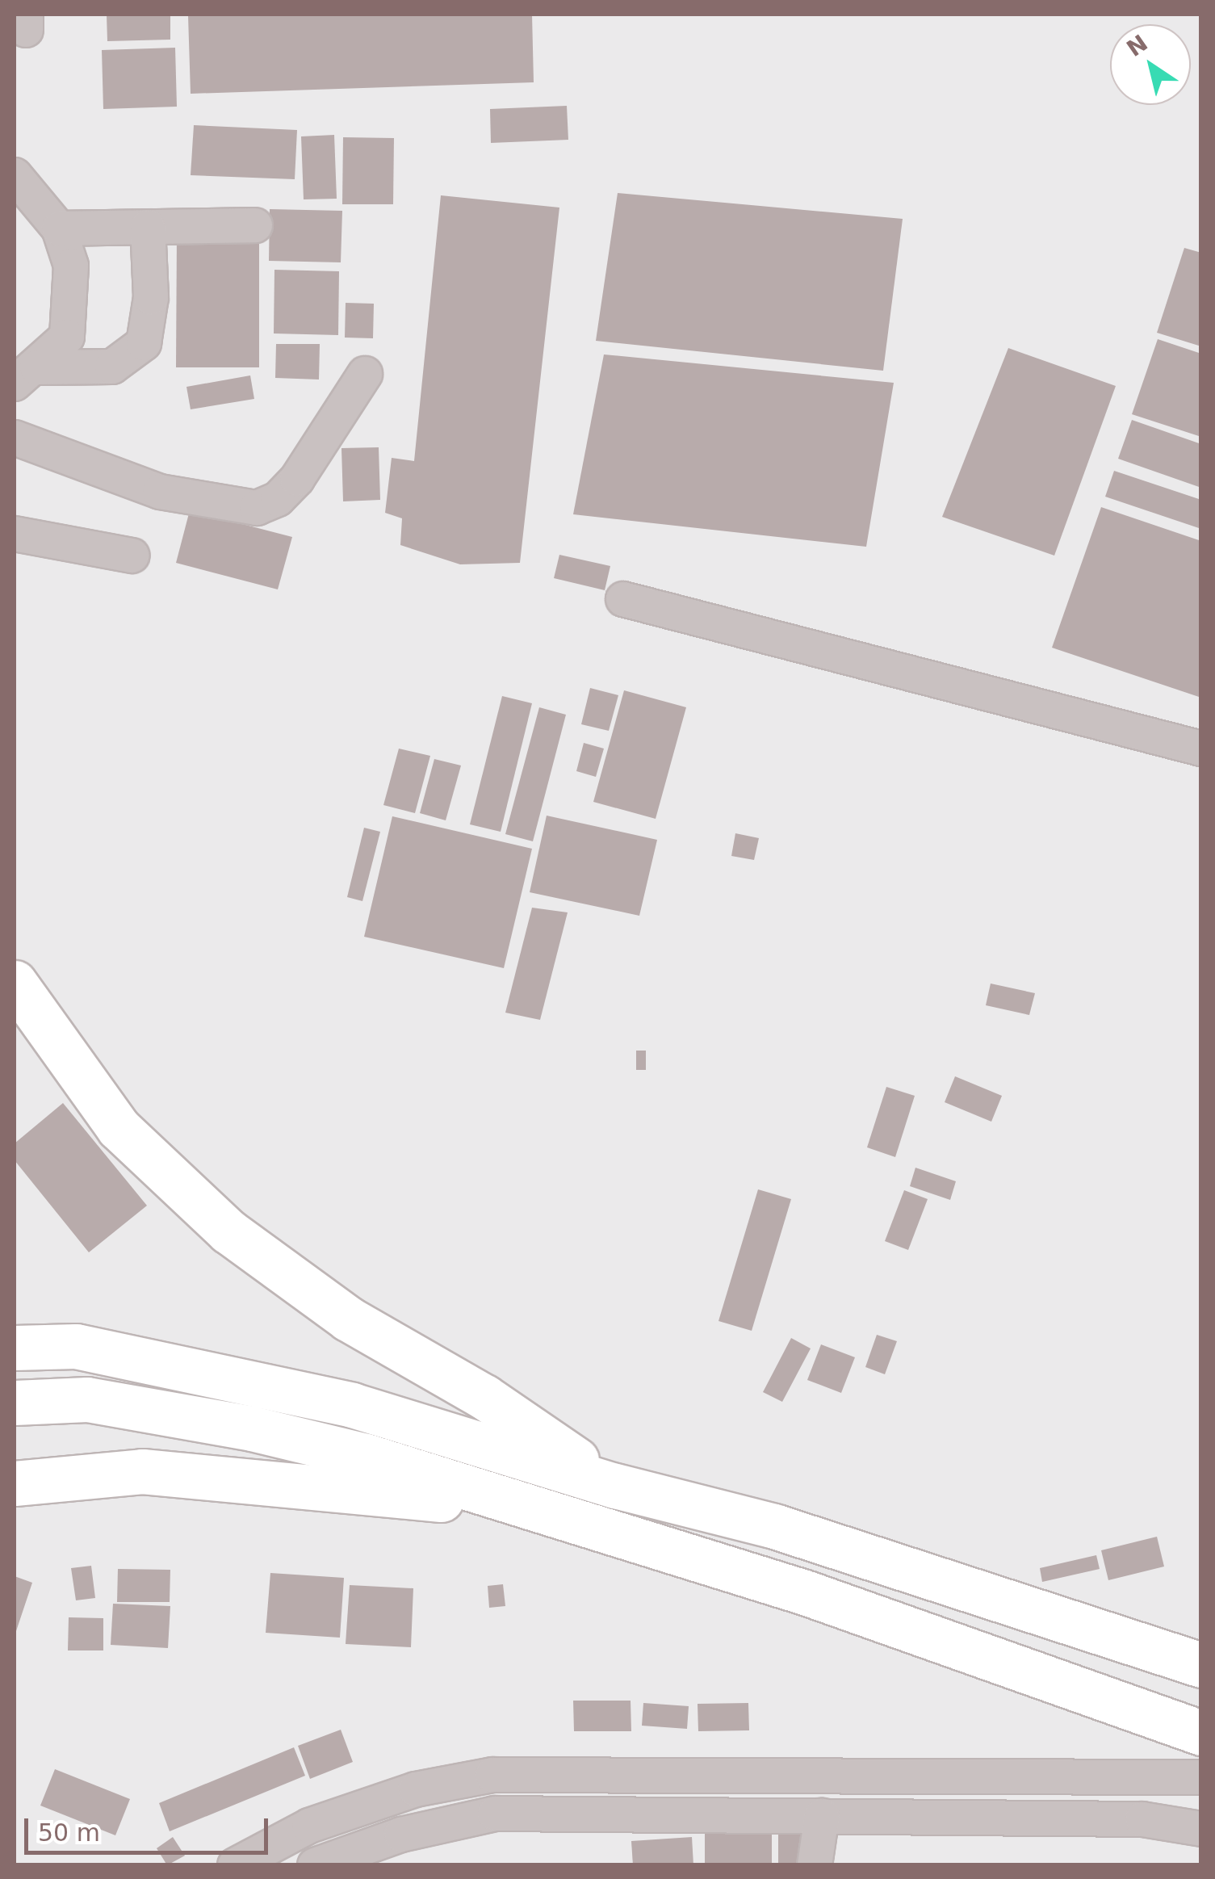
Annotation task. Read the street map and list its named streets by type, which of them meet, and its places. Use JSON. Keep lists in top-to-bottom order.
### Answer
{
  "scale_bar": "50 m",
  "north": "top left"
}
